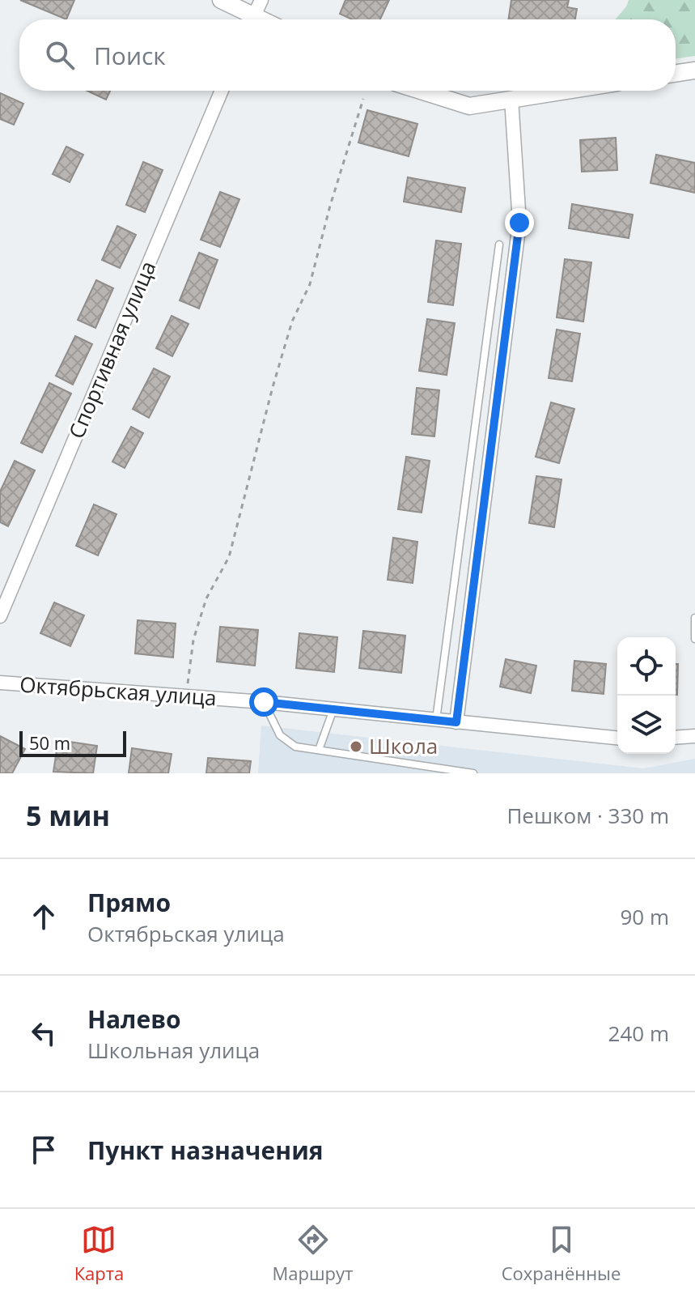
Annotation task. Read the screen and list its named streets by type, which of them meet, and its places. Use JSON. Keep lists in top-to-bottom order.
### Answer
{
  "streets": {
    "street": ["Спортивная улица", "Октябрьская улица"]
  },
  "places": ["Школа"],
  "scale_bar": "50 m",
  "page": {
    "search": "Поиск",
    "scale": "50 m",
    "heading": ["5 мин", "Пешком · 330 m"],
    "list": [
      ["Прямо", "Октябрьская улица", "90 m"],
      ["Налево", "Школьная улица", "240 m"],
      "Пункт назначения"
    ],
    "nav": ["Карта", "Маршрут", "Сохранённые"]
  }
}
